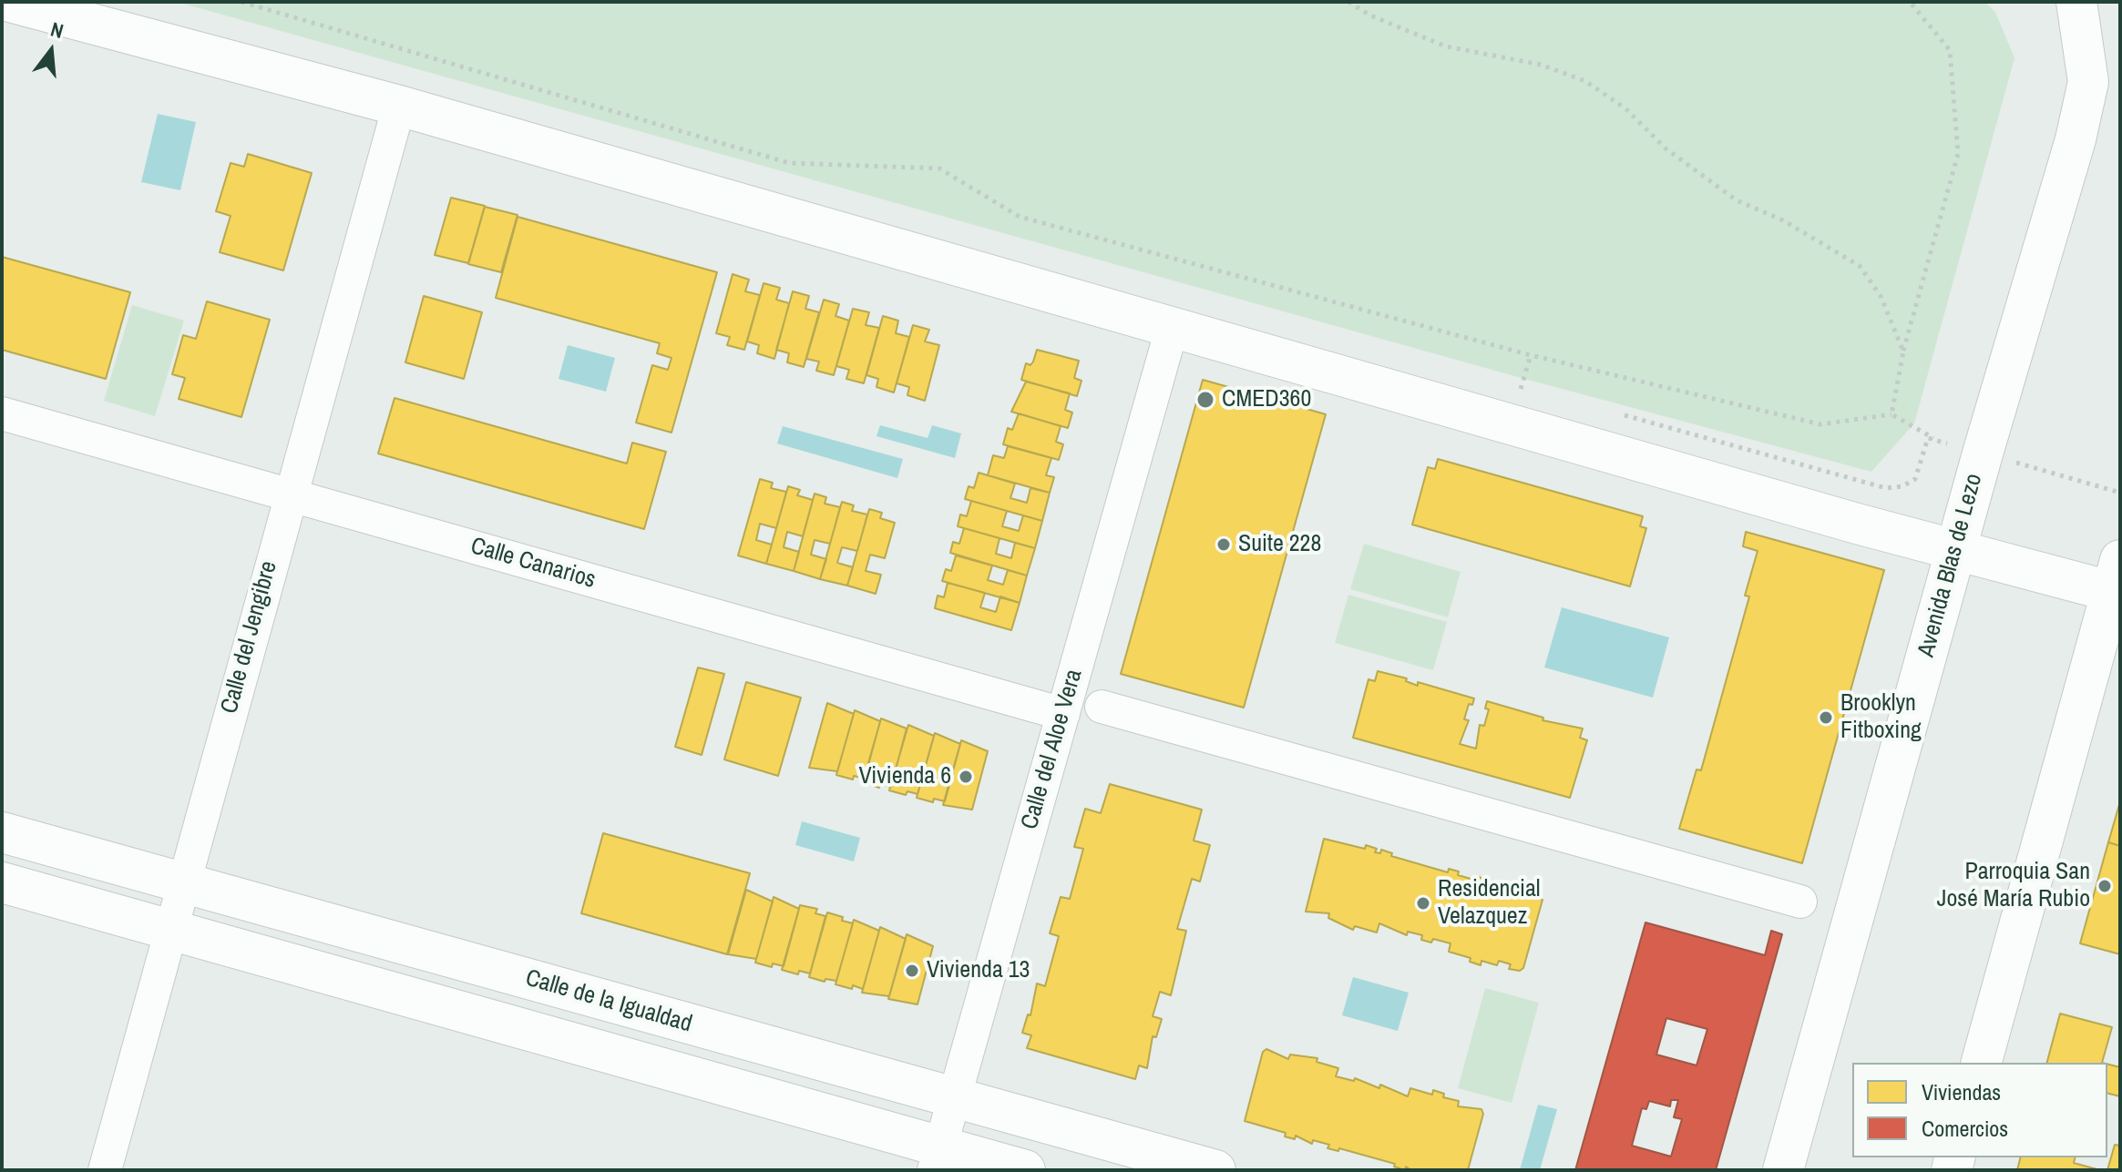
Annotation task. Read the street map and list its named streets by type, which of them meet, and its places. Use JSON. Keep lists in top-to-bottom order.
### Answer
{
  "streets": {
    "main road": ["Avenida Blas de Lezo", "Calle de la Igualdad"],
    "street": ["Calle Canarios", "Calle del Jengibre", "Calle del Aloe Vera"]
  },
  "crossings": [
    ["Calle Canarios", "Calle del Jengibre"],
    ["Calle Canarios", "Calle del Aloe Vera"],
    ["Calle del Jengibre", "Calle de la Igualdad"],
    ["Calle del Aloe Vera", "Calle de la Igualdad"]
  ],
  "places": [
    "CMED360",
    "Suite 228",
    "Brooklyn Fitboxing",
    "Vivienda 6",
    "Parroquia San José María Rubio",
    "Residencial Velazquez",
    "Vivienda 13"
  ],
  "legend": ["Viviendas", "Comercios"],
  "north": "top"
}
